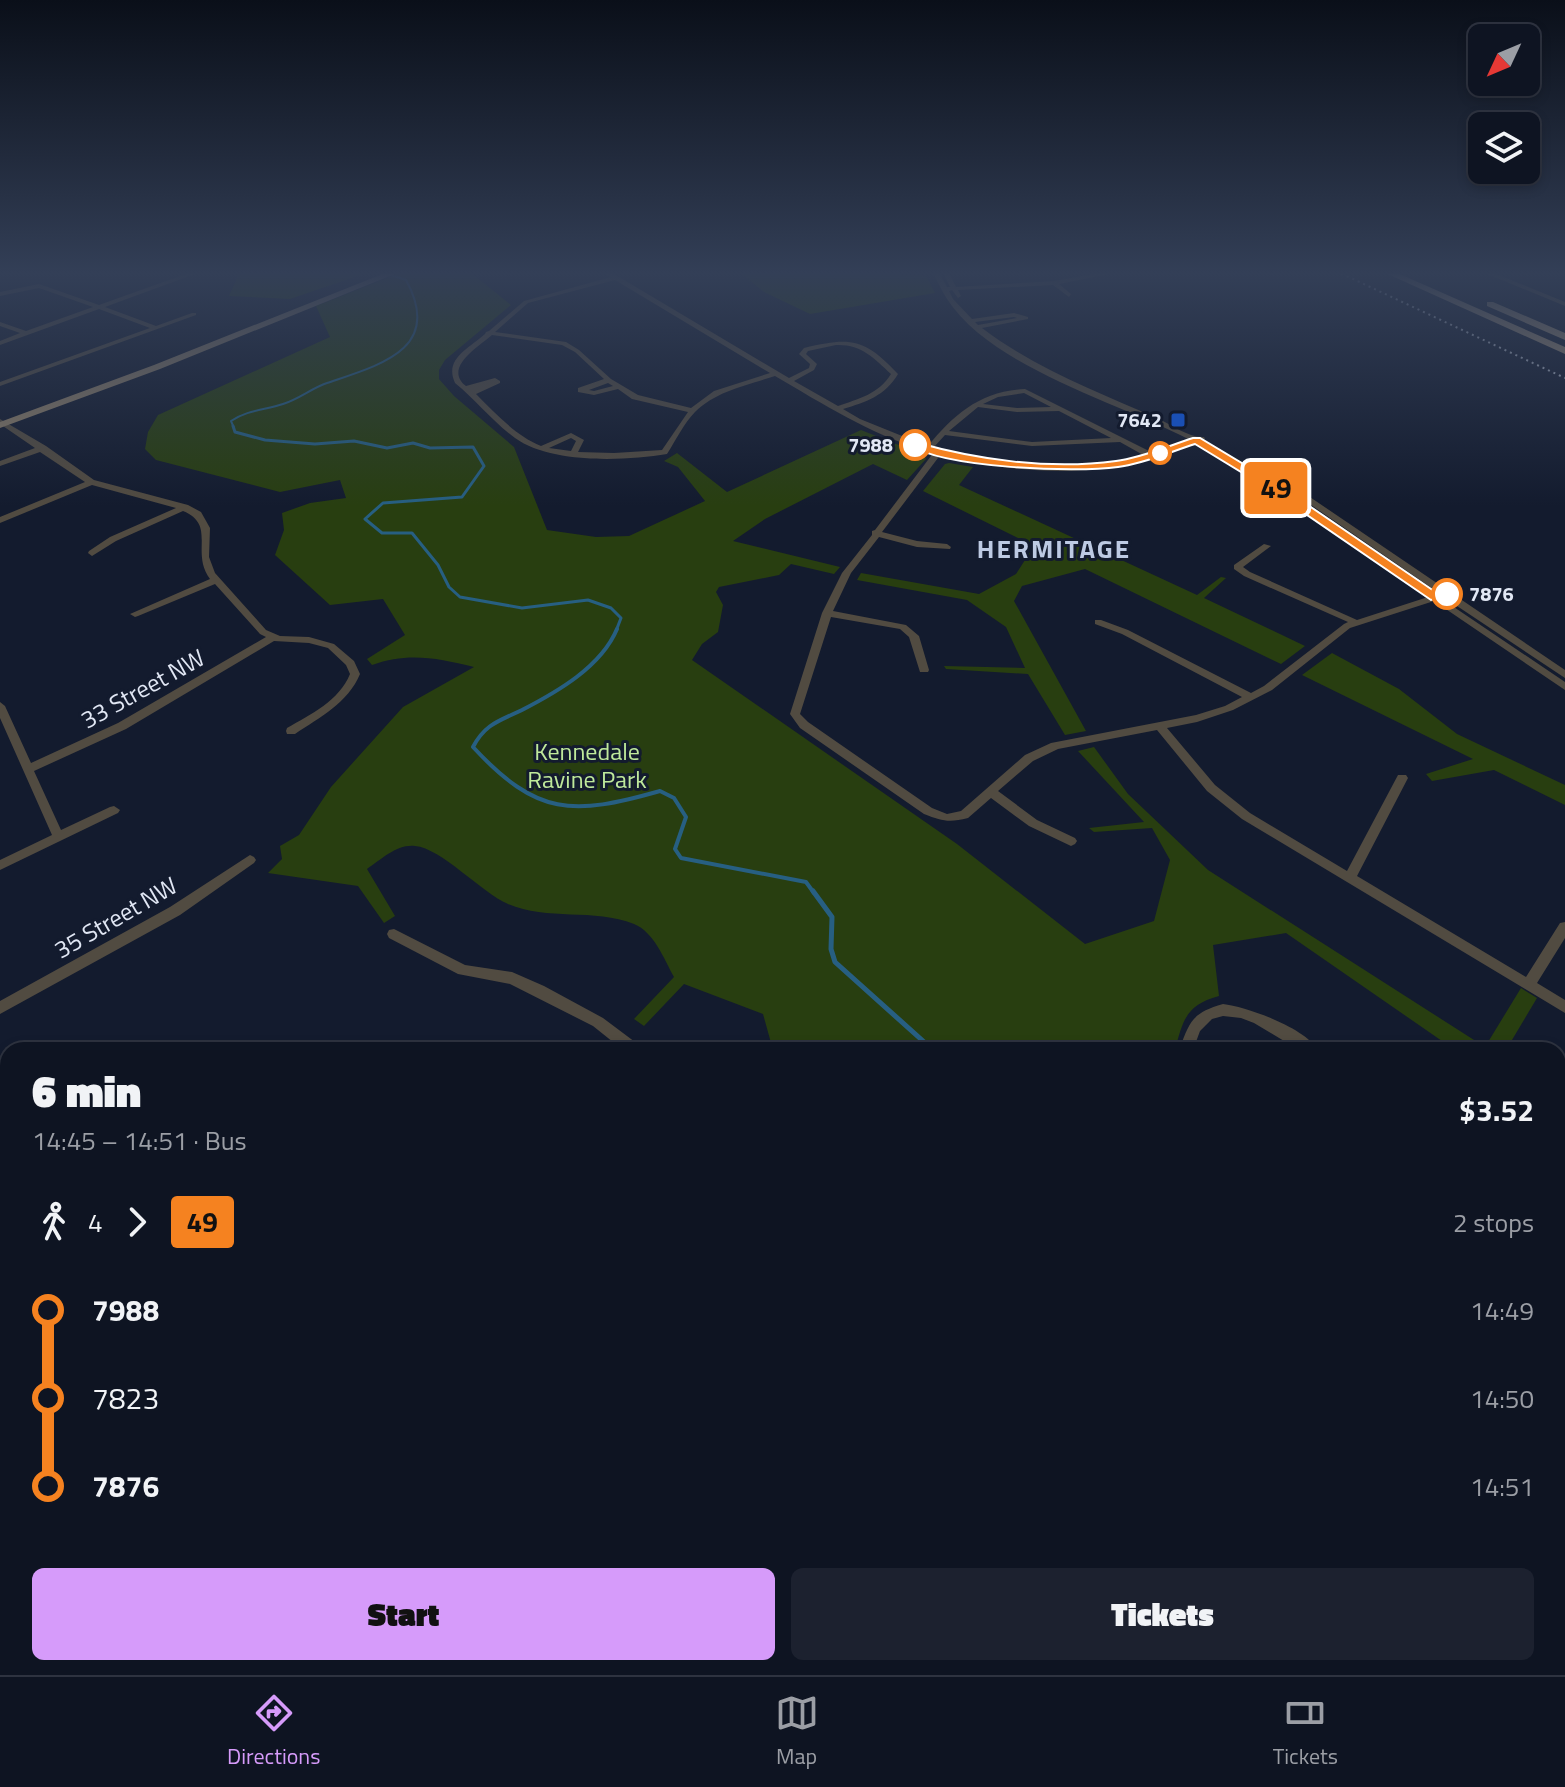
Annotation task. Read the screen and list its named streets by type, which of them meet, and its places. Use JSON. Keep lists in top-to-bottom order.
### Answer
{
  "streets": {
    "street": ["33 Street NW", "35 Street NW"]
  },
  "districts": ["HERMITAGE"],
  "parks": ["Kennedale Ravine Park"],
  "places": {
    "transit": ["7642"],
    "other": ["7988", "7876"]
  },
  "lines": ["bus line 49"],
  "north": "bottom left",
  "page": {
    "on_map": "49",
    "heading": ["6 min", "14:45 – 14:51 · Bus", "$3.52"],
    "legs": ["4", "49", "2 stops"],
    "list": [
      {
        "name": "7988",
        "value": "14:49"
      },
      {
        "name": "7823",
        "value": "14:50"
      },
      {
        "name": "7876",
        "value": "14:51"
      }
    ],
    "buttons": ["Start", "Tickets"],
    "tabs": ["Directions", "Map", "Tickets"]
  }
}
